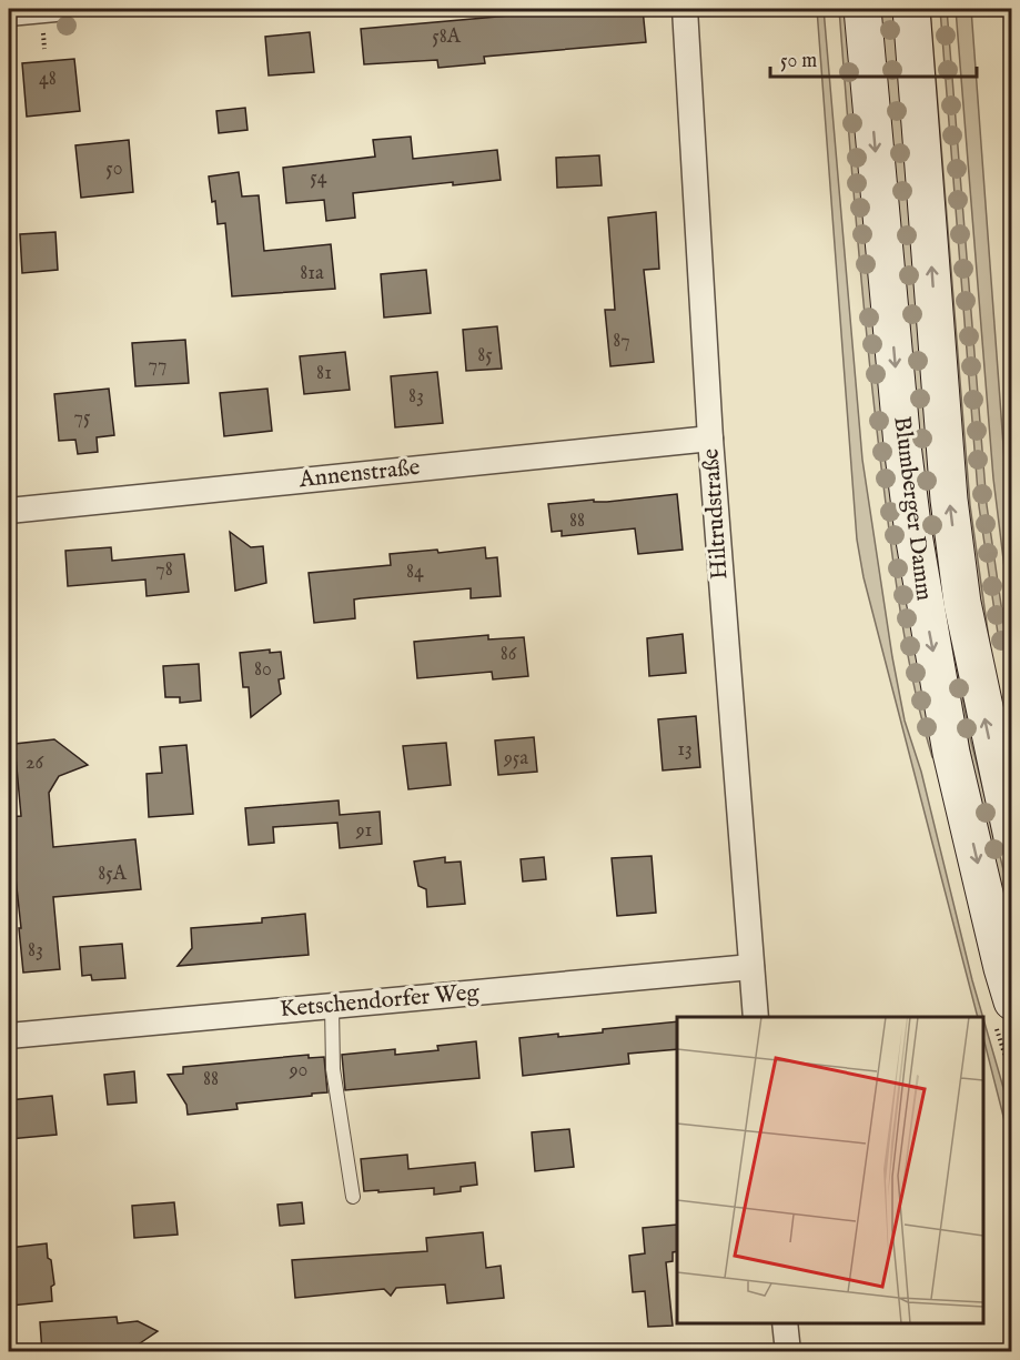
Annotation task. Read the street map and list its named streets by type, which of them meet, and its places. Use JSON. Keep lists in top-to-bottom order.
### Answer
{
  "streets": {
    "main road": ["Blumberger Damm"],
    "street": ["Annenstraße", "Hiltrudstraße", "Ketschendorfer Weg"]
  },
  "crossings": [
    ["Annenstraße", "Hiltrudstraße"],
    ["Hiltrudstraße", "Ketschendorfer Weg"]
  ],
  "house_numbers": [
    "58A",
    "48",
    "50",
    "54",
    "81a",
    "87",
    "85",
    "77",
    "81",
    "83",
    "75",
    "88",
    "78",
    "84",
    "86",
    "80",
    "13",
    "95a",
    "26",
    "91",
    "85A",
    "83",
    "90",
    "88"
  ],
  "scale_bar": "50 m"
}
